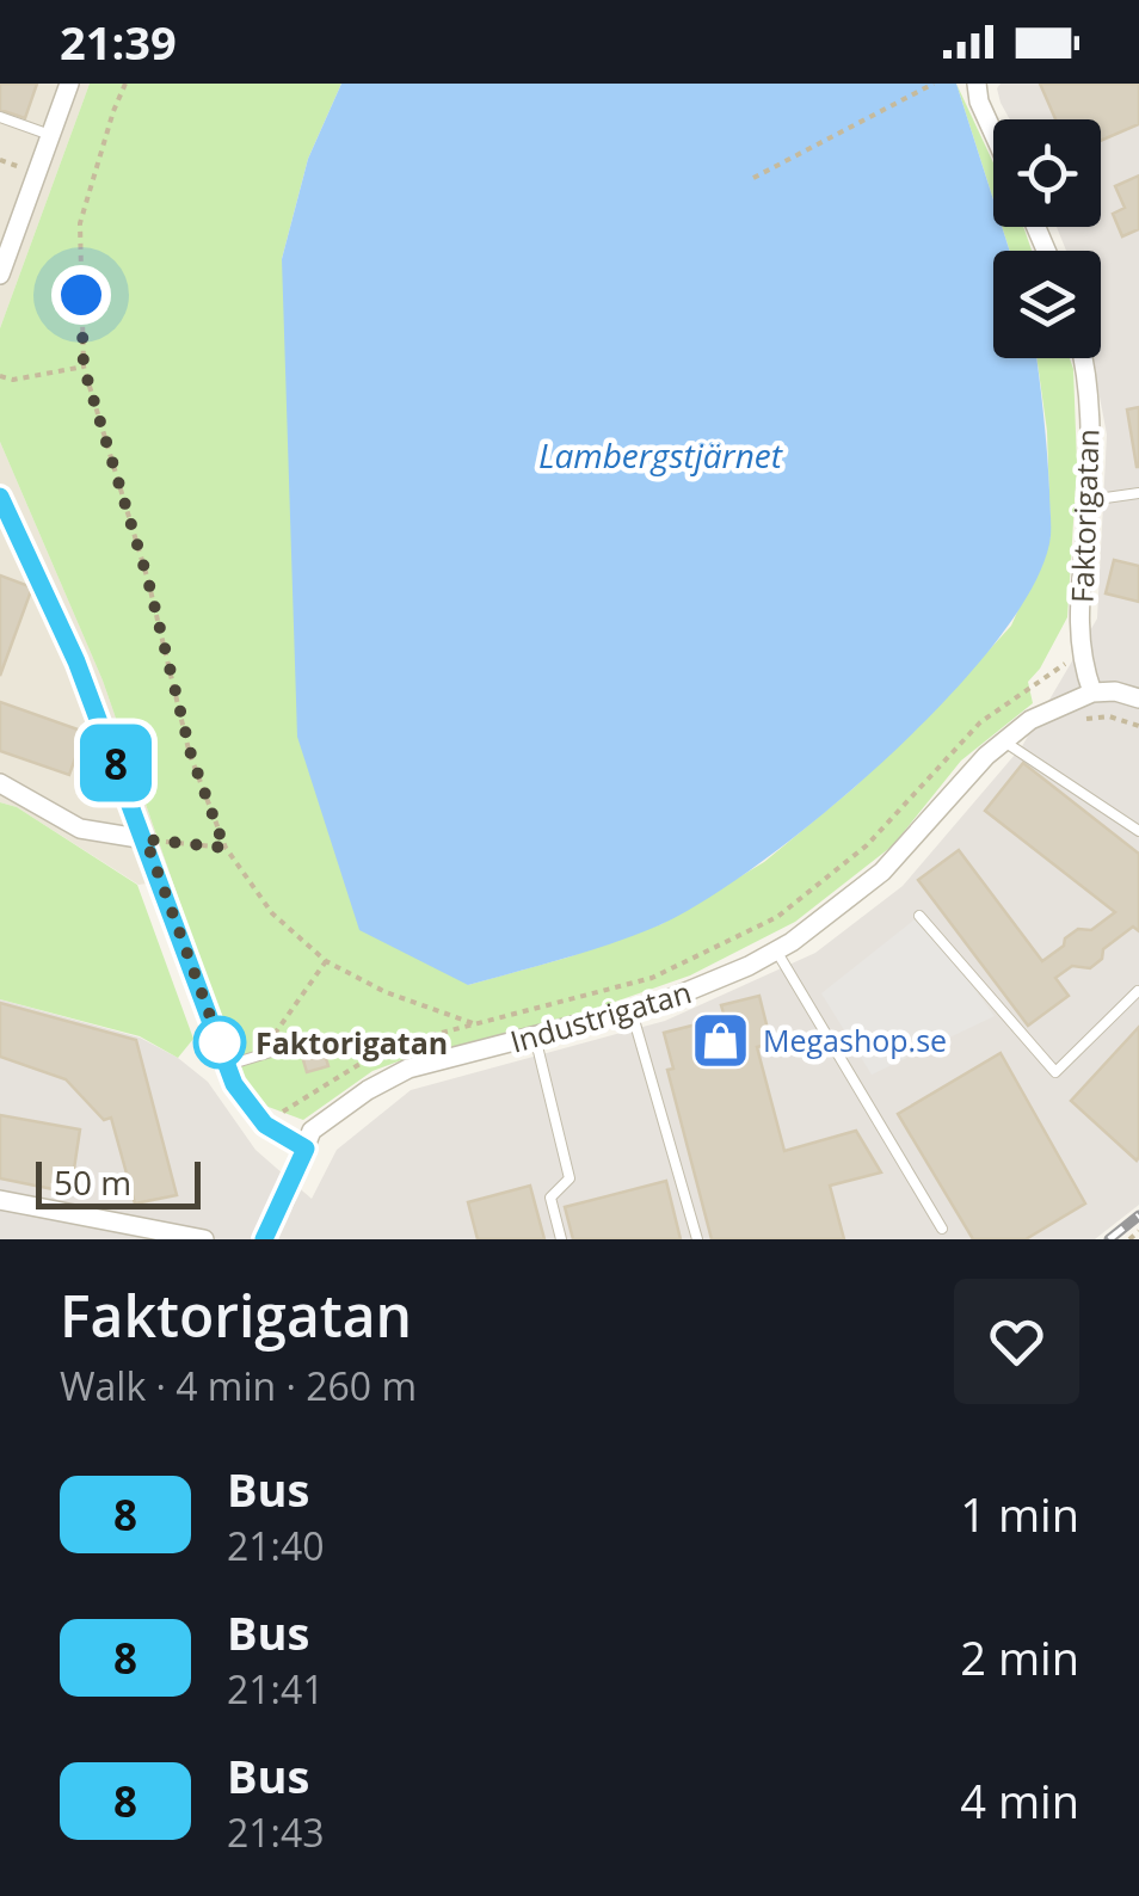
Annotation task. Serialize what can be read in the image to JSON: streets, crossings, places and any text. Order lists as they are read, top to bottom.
{
  "streets": {
    "street": ["Faktorigatan", "Industrigatan"]
  },
  "crossings": [
    ["Faktorigatan", "Industrigatan"]
  ],
  "water": ["Lambergstjärnet"],
  "places": {
    "shop": ["Megashop.se"],
    "other": ["Faktorigatan"]
  },
  "lines": ["bus line 8"],
  "scale_bar": "50 m",
  "page": {
    "status": "21:39",
    "on_map": "8",
    "scale": "50 m",
    "heading": ["Faktorigatan", "Walk · 4 min · 260 m"],
    "list": [
      {
        "mark": "8",
        "name": "Bus",
        "note": "21:40",
        "value": "1 min"
      },
      {
        "mark": "8",
        "name": "Bus",
        "note": "21:41",
        "value": "2 min"
      },
      {
        "mark": "8",
        "name": "Bus",
        "note": "21:43",
        "value": "4 min"
      }
    ]
  }
}
